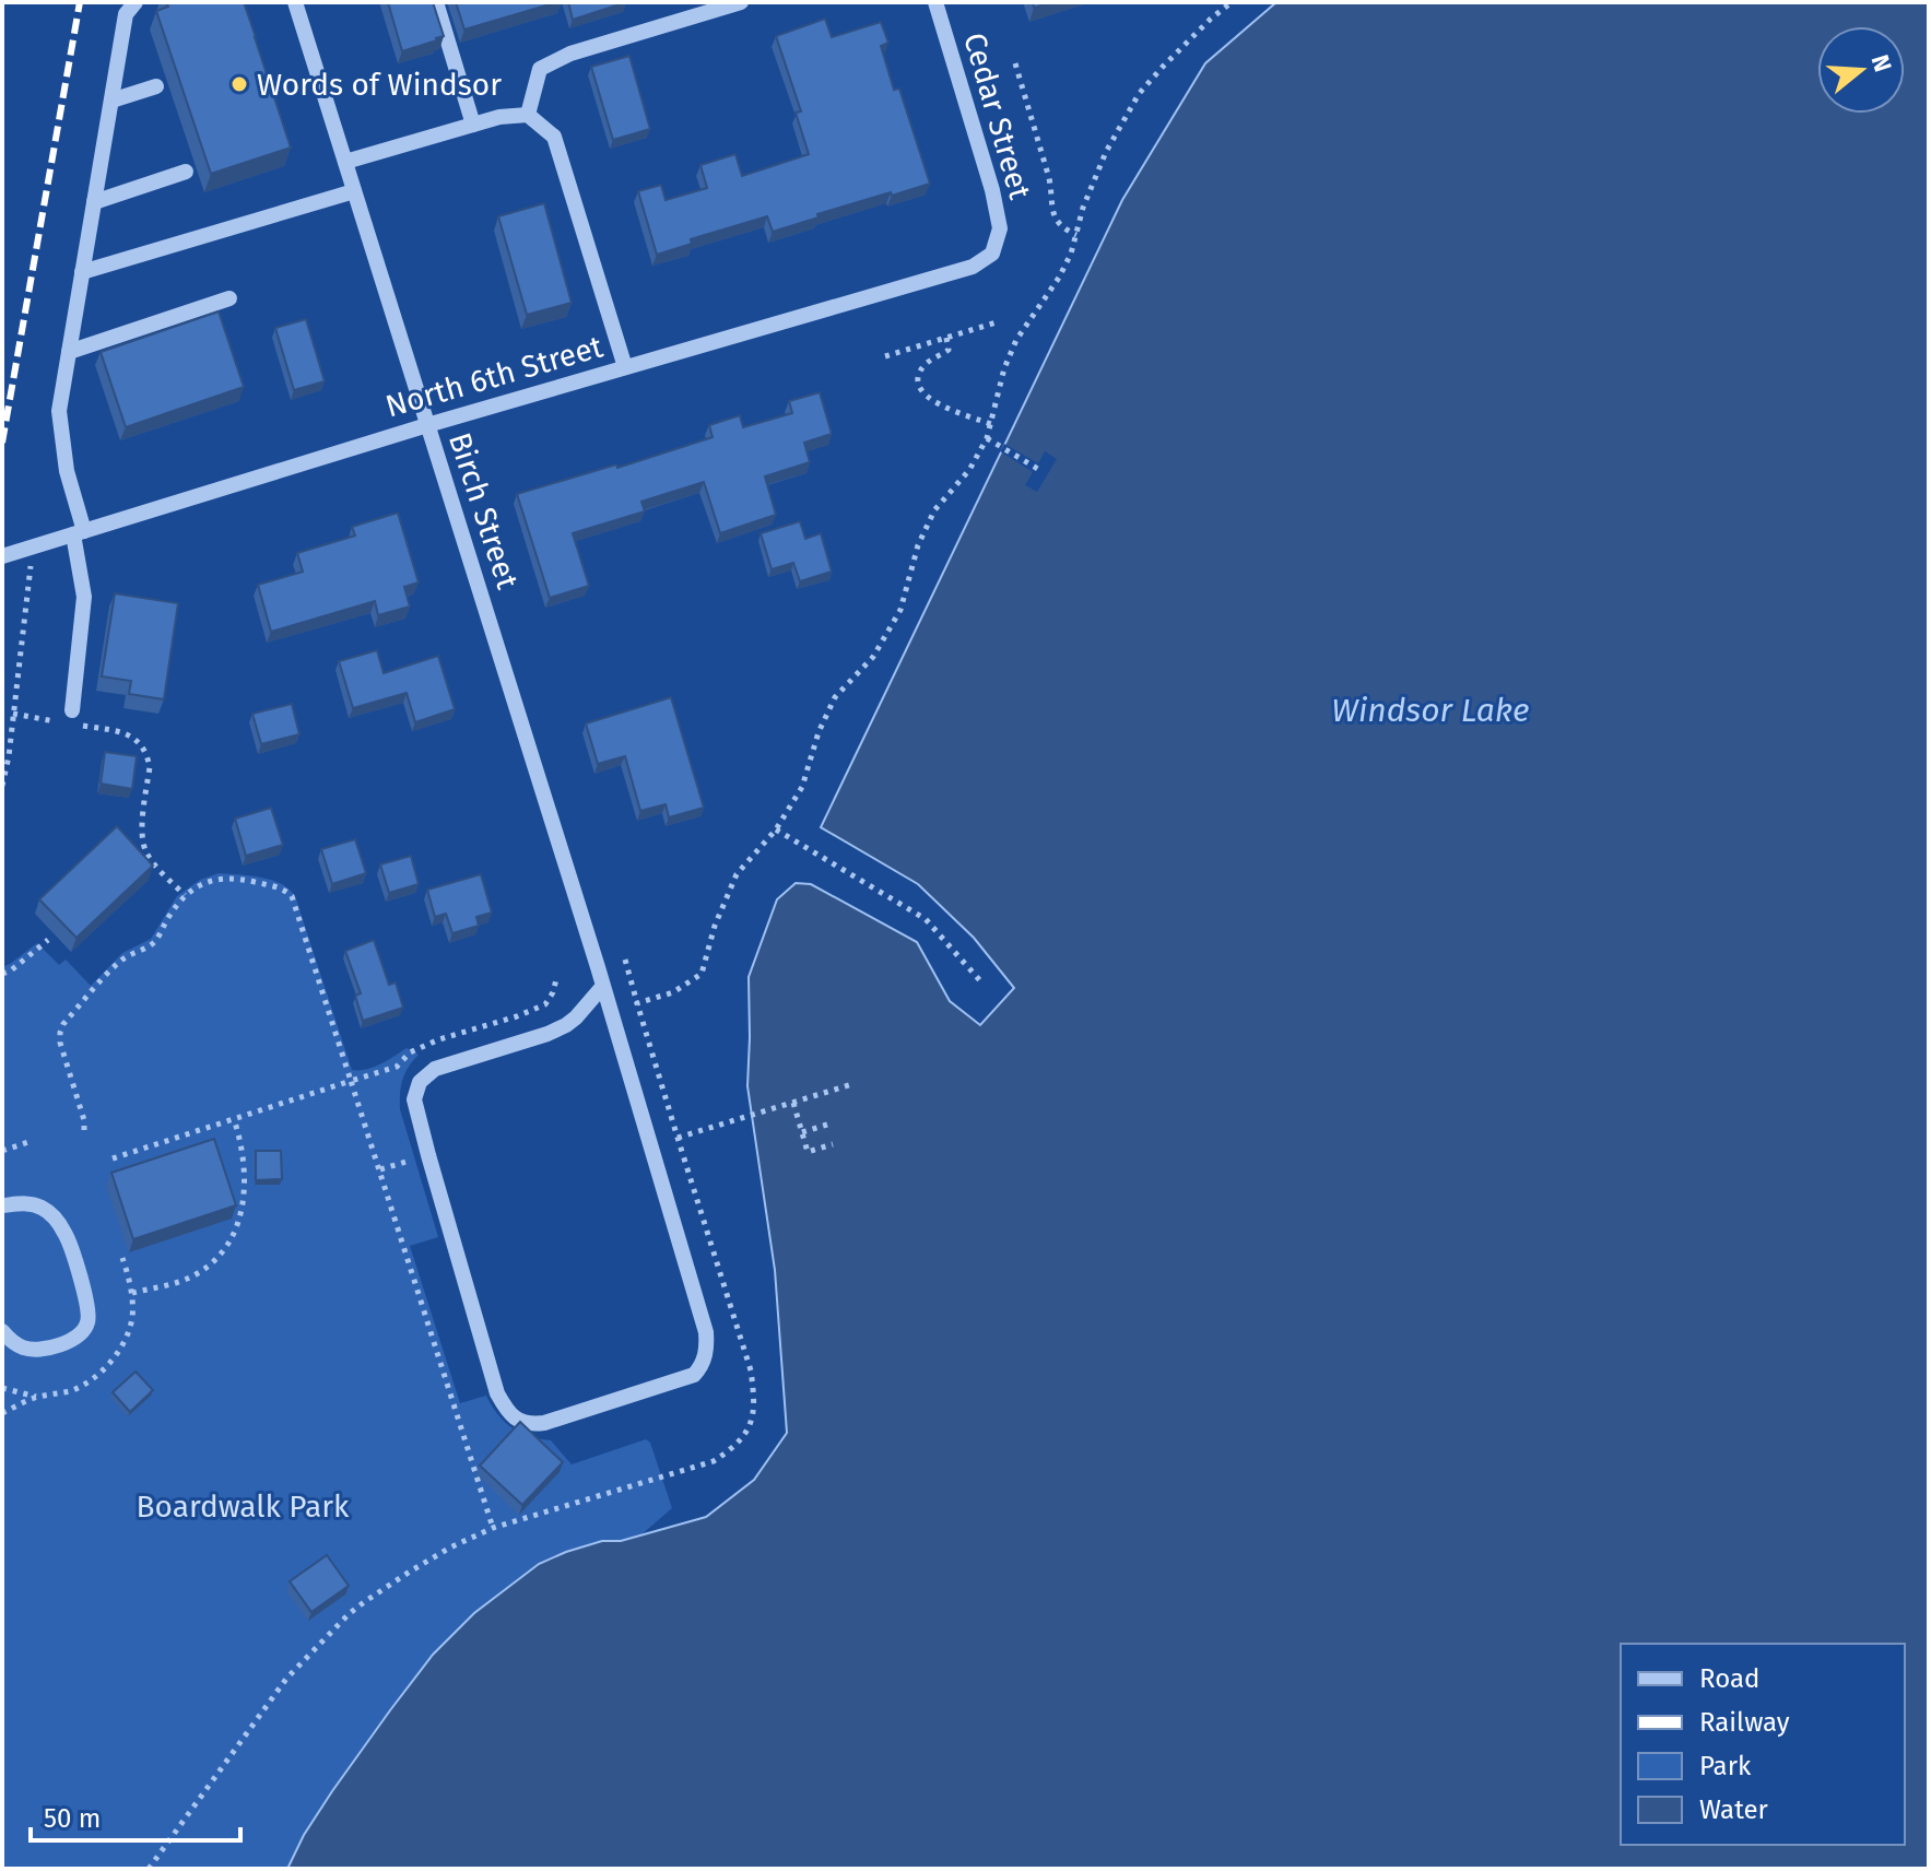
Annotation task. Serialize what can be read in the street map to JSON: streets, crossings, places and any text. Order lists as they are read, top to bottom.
{
  "streets": {
    "street": ["Cedar Street", "North 6th Street", "Birch Street"]
  },
  "crossings": [
    ["Cedar Street", "North 6th Street"],
    ["North 6th Street", "Birch Street"]
  ],
  "water": ["Windsor Lake"],
  "parks": ["Boardwalk Park"],
  "places": ["Words of Windsor"],
  "legend": [
    "Road",
    "Railway",
    "Park",
    "Water"
  ],
  "scale_bar": "50 m",
  "north": "right"
}
